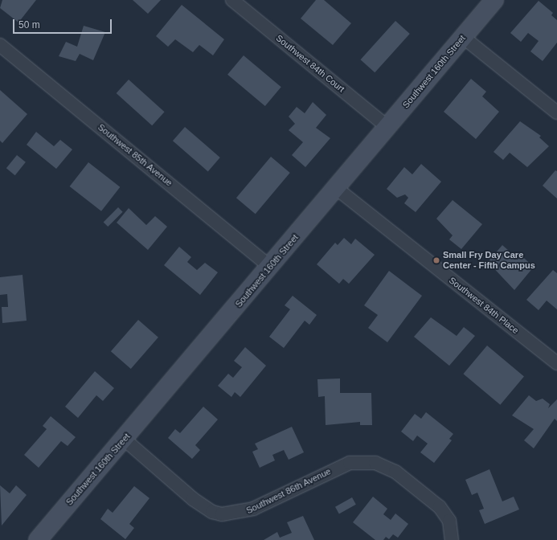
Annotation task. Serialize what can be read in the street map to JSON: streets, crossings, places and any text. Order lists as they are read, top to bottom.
{
  "streets": {
    "street": [
      "Southwest 84th Court",
      "Southwest 160th Street",
      "Southwest 85th Avenue",
      "Southwest 84th Place",
      "Southwest 86th Avenue"
    ]
  },
  "crossings": [
    ["Southwest 84th Court", "Southwest 160th Street"],
    ["Southwest 160th Street", "Southwest 85th Avenue"],
    ["Southwest 160th Street", "Southwest 84th Place"],
    ["Southwest 160th Street", "Southwest 86th Avenue"]
  ],
  "places": ["Small Fry Day Care Center - Fifth Campus"],
  "scale_bar": "50 m"
}
